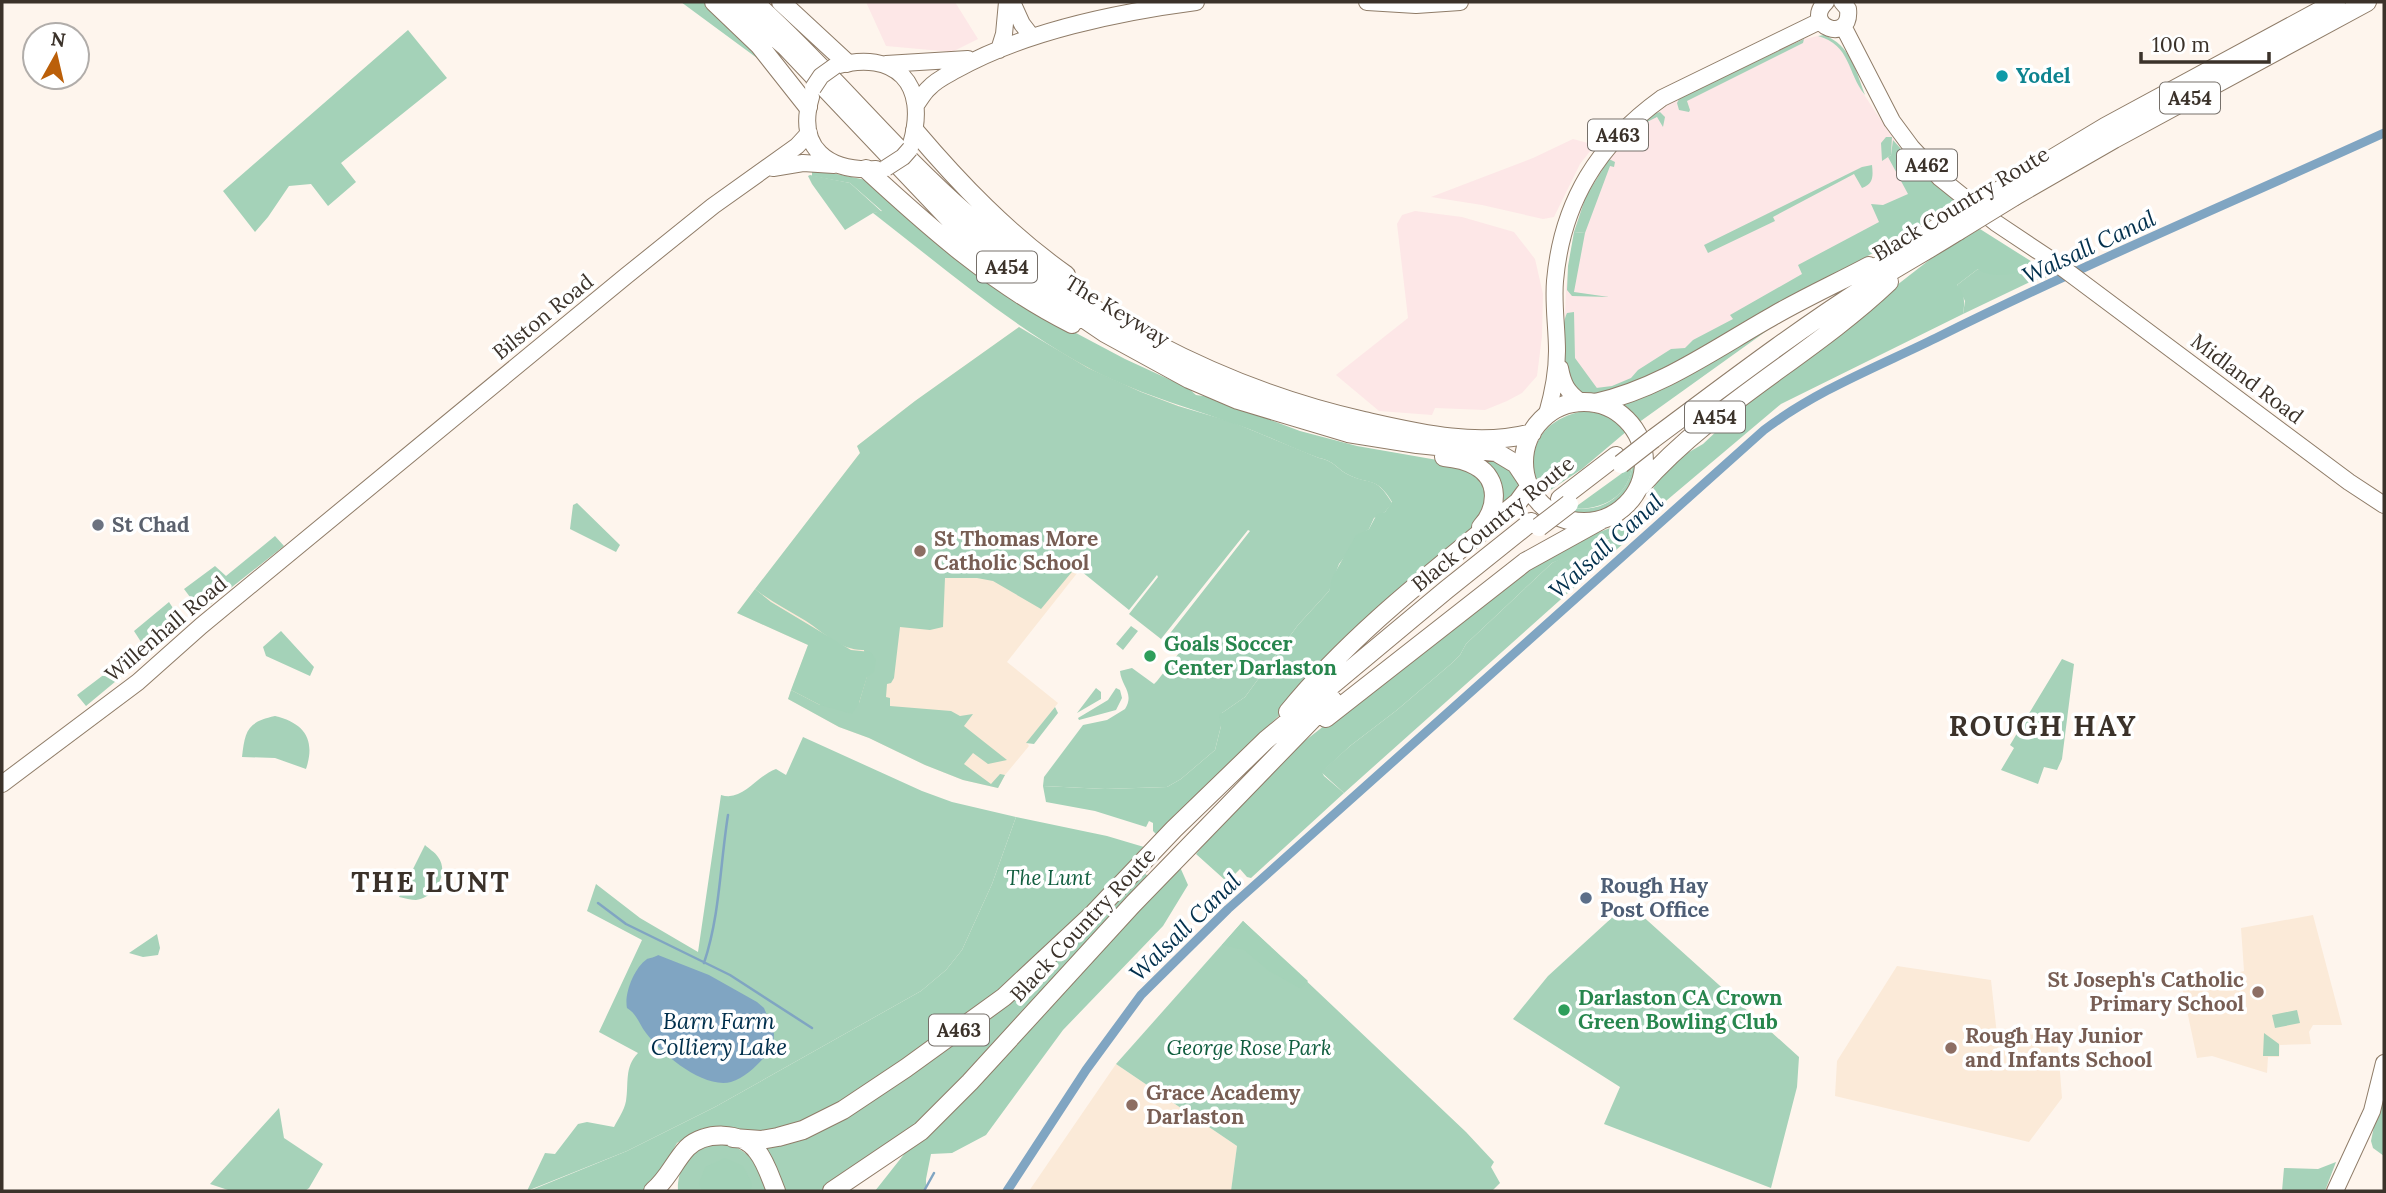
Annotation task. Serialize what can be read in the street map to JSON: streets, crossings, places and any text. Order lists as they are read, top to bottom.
{
  "streets": {
    "highway": [
      "A454",
      "A463",
      "Black Country Route",
      "The Keyway"
    ],
    "main road": [
      "A462",
      "Bilston Road",
      "Midland Road",
      "Willenhall Road"
    ]
  },
  "crossings": [
    ["A454", "Black Country Route"],
    ["A454", "The Keyway"],
    ["A463", "Black Country Route"],
    ["A462", "Midland Road"],
    ["Bilston Road", "Willenhall Road"]
  ],
  "districts": ["ROUGH HAY", "THE LUNT"],
  "water": ["Walsall Canal", "Barn Farm Colliery Lake"],
  "parks": ["The Lunt", "George Rose Park"],
  "places": [
    "Yodel",
    "St Chad",
    "St Thomas More Catholic School",
    "Goals Soccer Center Darlaston",
    "Rough Hay Post Office",
    "St Joseph's Catholic Primary School",
    "Darlaston CA Crown Green Bowling Club",
    "Rough Hay Junior and Infants School",
    "Grace Academy Darlaston"
  ],
  "scale_bar": "100 m",
  "north": "top"
}
